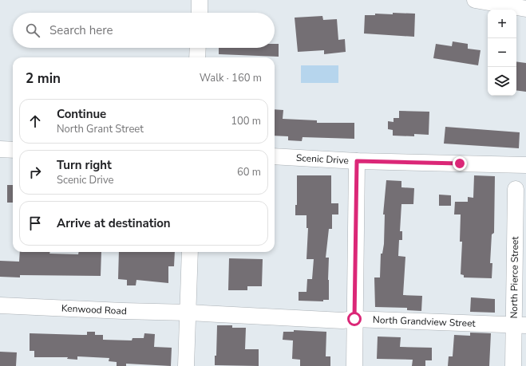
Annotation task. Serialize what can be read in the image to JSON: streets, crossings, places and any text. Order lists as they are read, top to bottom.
{
  "streets": {
    "street": [
      "Scenic Drive",
      "North Pierce Street",
      "Kenwood Road",
      "North Grandview Street"
    ]
  },
  "crossings": [
    ["North Pierce Street", "North Grandview Street"],
    ["Kenwood Road", "North Grandview Street"]
  ],
  "page": {
    "map_buttons": ["+", "−"],
    "search": "Search here",
    "heading": ["2 min", "Walk · 160 m"],
    "list": [
      ["Continue", "North Grant Street", "100 m"],
      ["Turn right", "Scenic Drive", "60 m"],
      "Arrive at destination"
    ]
  }
}
